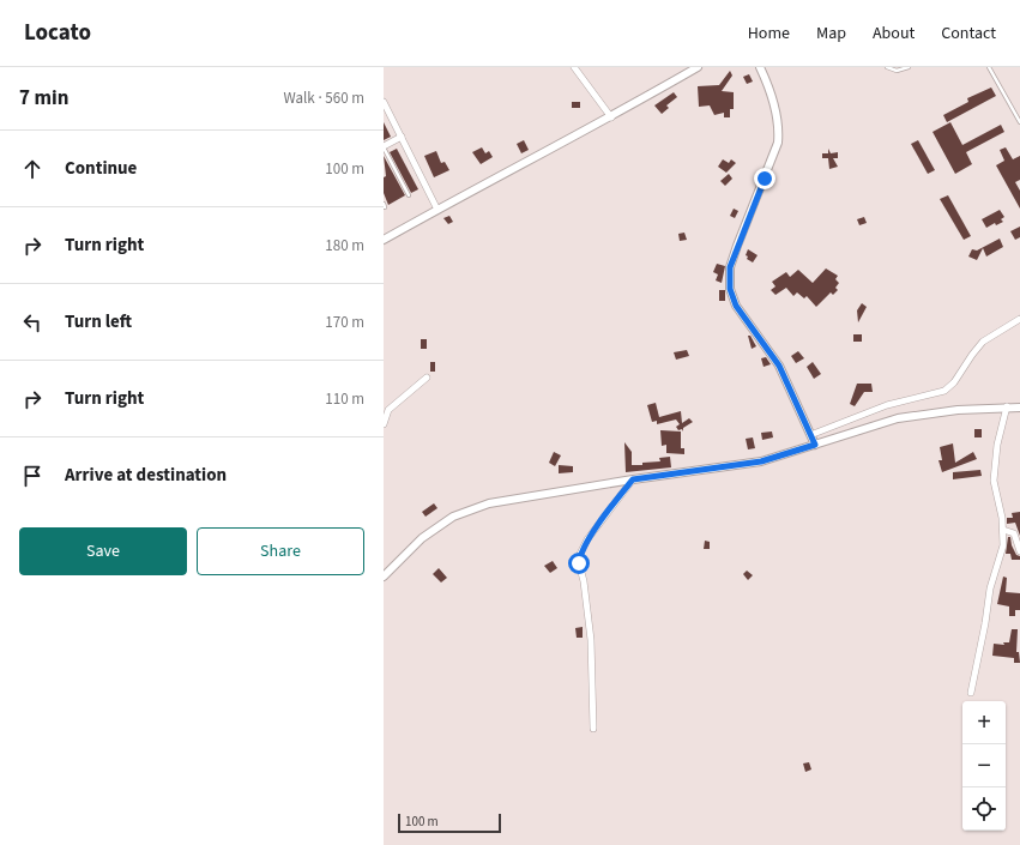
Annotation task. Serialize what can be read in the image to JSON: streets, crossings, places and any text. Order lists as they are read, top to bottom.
{
  "scale_bar": "100 m",
  "page": {
    "header": "Locato",
    "nav": [
      "Home",
      "Map",
      "About",
      "Contact"
    ],
    "heading": ["7 min", "Walk · 560 m"],
    "list": [
      ["Continue", "100 m"],
      ["Turn right", "180 m"],
      ["Turn left", "170 m"],
      ["Turn right", "110 m"],
      "Arrive at destination"
    ],
    "buttons": ["Save", "Share"],
    "map_buttons": ["+", "−"],
    "scale": "100 m"
  }
}
